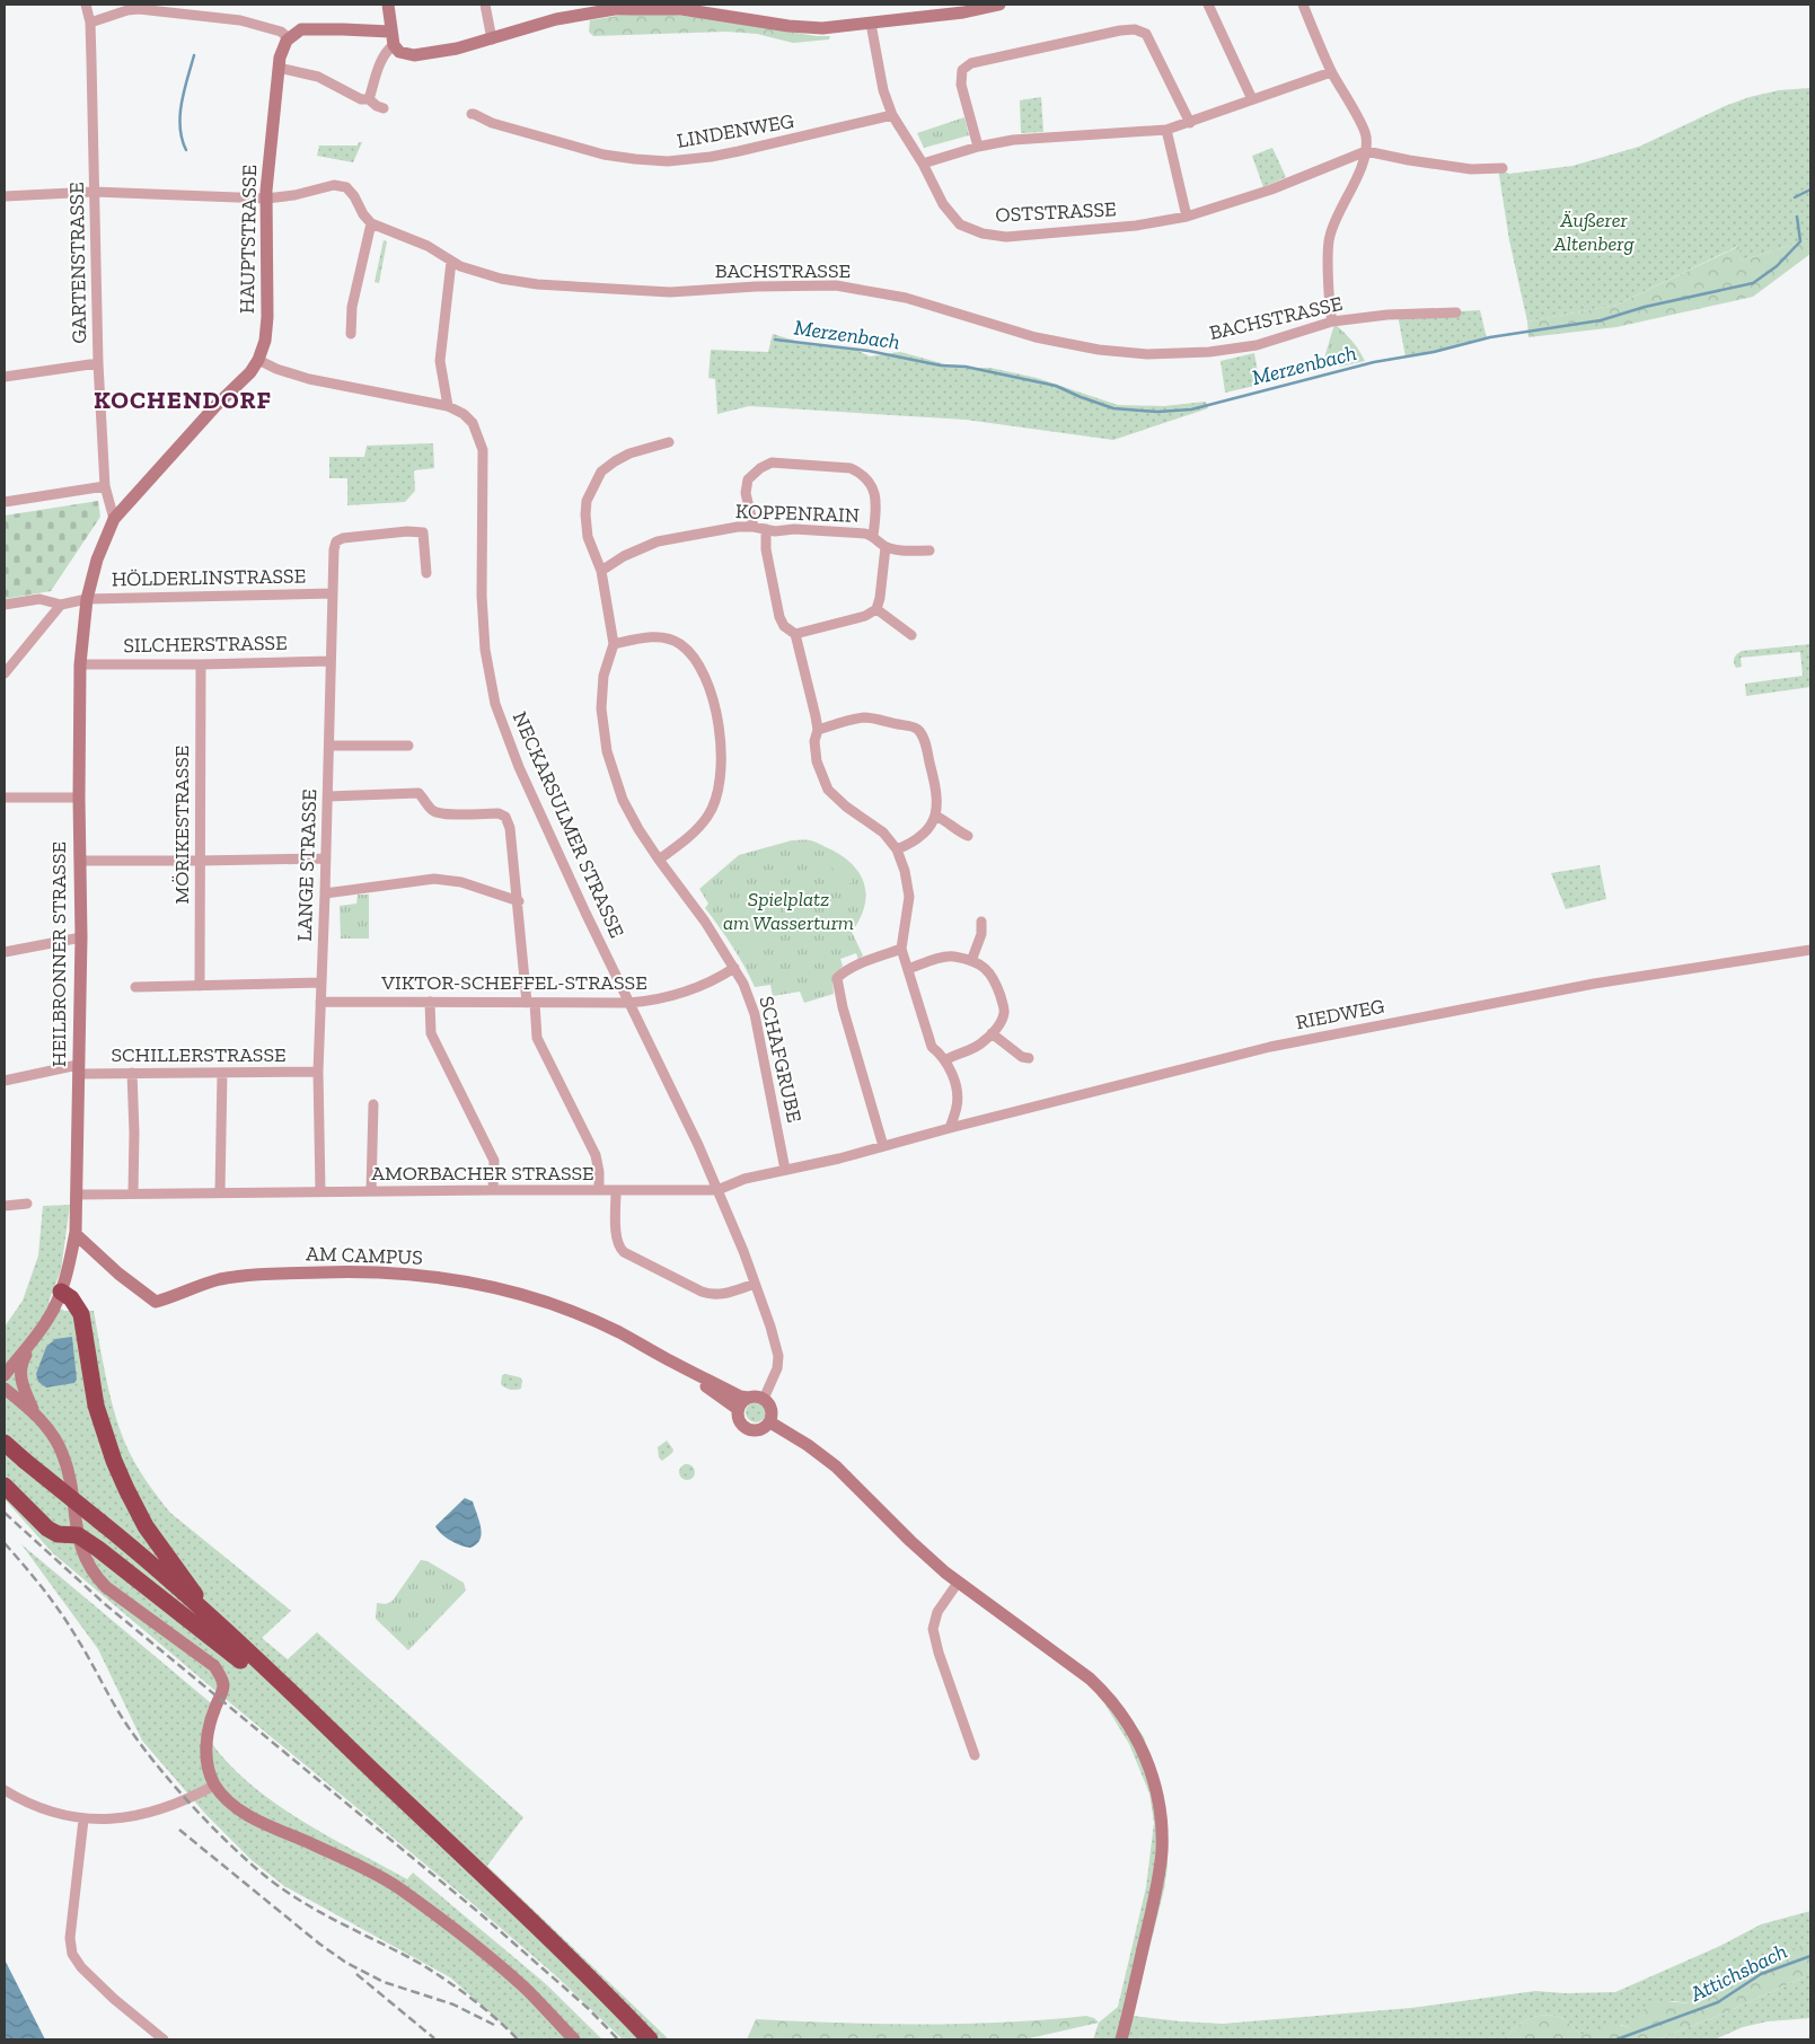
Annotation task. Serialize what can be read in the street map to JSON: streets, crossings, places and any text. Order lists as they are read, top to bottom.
{
  "streets": {
    "main road": ["HAUPTSTRASSE", "HEILBRONNER STRASSE", "AM CAMPUS"],
    "street": [
      "LINDENWEG",
      "OSTSTRASSE",
      "GARTENSTRASSE",
      "BACHSTRASSE",
      "KOPPENRAIN",
      "HÖLDERLINSTRASSE",
      "SILCHERSTRASSE",
      "MÖRIKESTRASSE",
      "NECKARSULMER STRASSE",
      "LANGE STRASSE",
      "VIKTOR-SCHEFFEL-STRASSE",
      "RIEDWEG",
      "SCHILLERSTRASSE",
      "SCHAFGRUBE",
      "AMORBACHER STRASSE"
    ]
  },
  "crossings": [
    ["LINDENWEG", "OSTSTRASSE"],
    ["HAUPTSTRASSE", "GARTENSTRASSE"],
    ["HAUPTSTRASSE", "NECKARSULMER STRASSE"],
    ["HAUPTSTRASSE", "HEILBRONNER STRASSE"],
    ["GARTENSTRASSE", "HEILBRONNER STRASSE"],
    ["KOPPENRAIN", "SCHAFGRUBE"],
    ["HÖLDERLINSTRASSE", "LANGE STRASSE"],
    ["HÖLDERLINSTRASSE", "HEILBRONNER STRASSE"],
    ["SILCHERSTRASSE", "MÖRIKESTRASSE"],
    ["SILCHERSTRASSE", "LANGE STRASSE"],
    ["SILCHERSTRASSE", "HEILBRONNER STRASSE"],
    ["NECKARSULMER STRASSE", "VIKTOR-SCHEFFEL-STRASSE"],
    ["NECKARSULMER STRASSE", "AMORBACHER STRASSE"],
    ["NECKARSULMER STRASSE", "AM CAMPUS"],
    ["LANGE STRASSE", "VIKTOR-SCHEFFEL-STRASSE"],
    ["LANGE STRASSE", "SCHILLERSTRASSE"],
    ["LANGE STRASSE", "AMORBACHER STRASSE"],
    ["HEILBRONNER STRASSE", "SCHILLERSTRASSE"],
    ["HEILBRONNER STRASSE", "AMORBACHER STRASSE"],
    ["HEILBRONNER STRASSE", "AM CAMPUS"],
    ["VIKTOR-SCHEFFEL-STRASSE", "SCHAFGRUBE"],
    ["RIEDWEG", "AMORBACHER STRASSE"],
    ["SCHAFGRUBE", "AMORBACHER STRASSE"]
  ],
  "districts": ["KOCHENDORF"],
  "water": ["Merzenbach", "Attichsbach"],
  "parks": ["Äußerer Altenberg", "Spielplatz am Wasserturm"]
}
